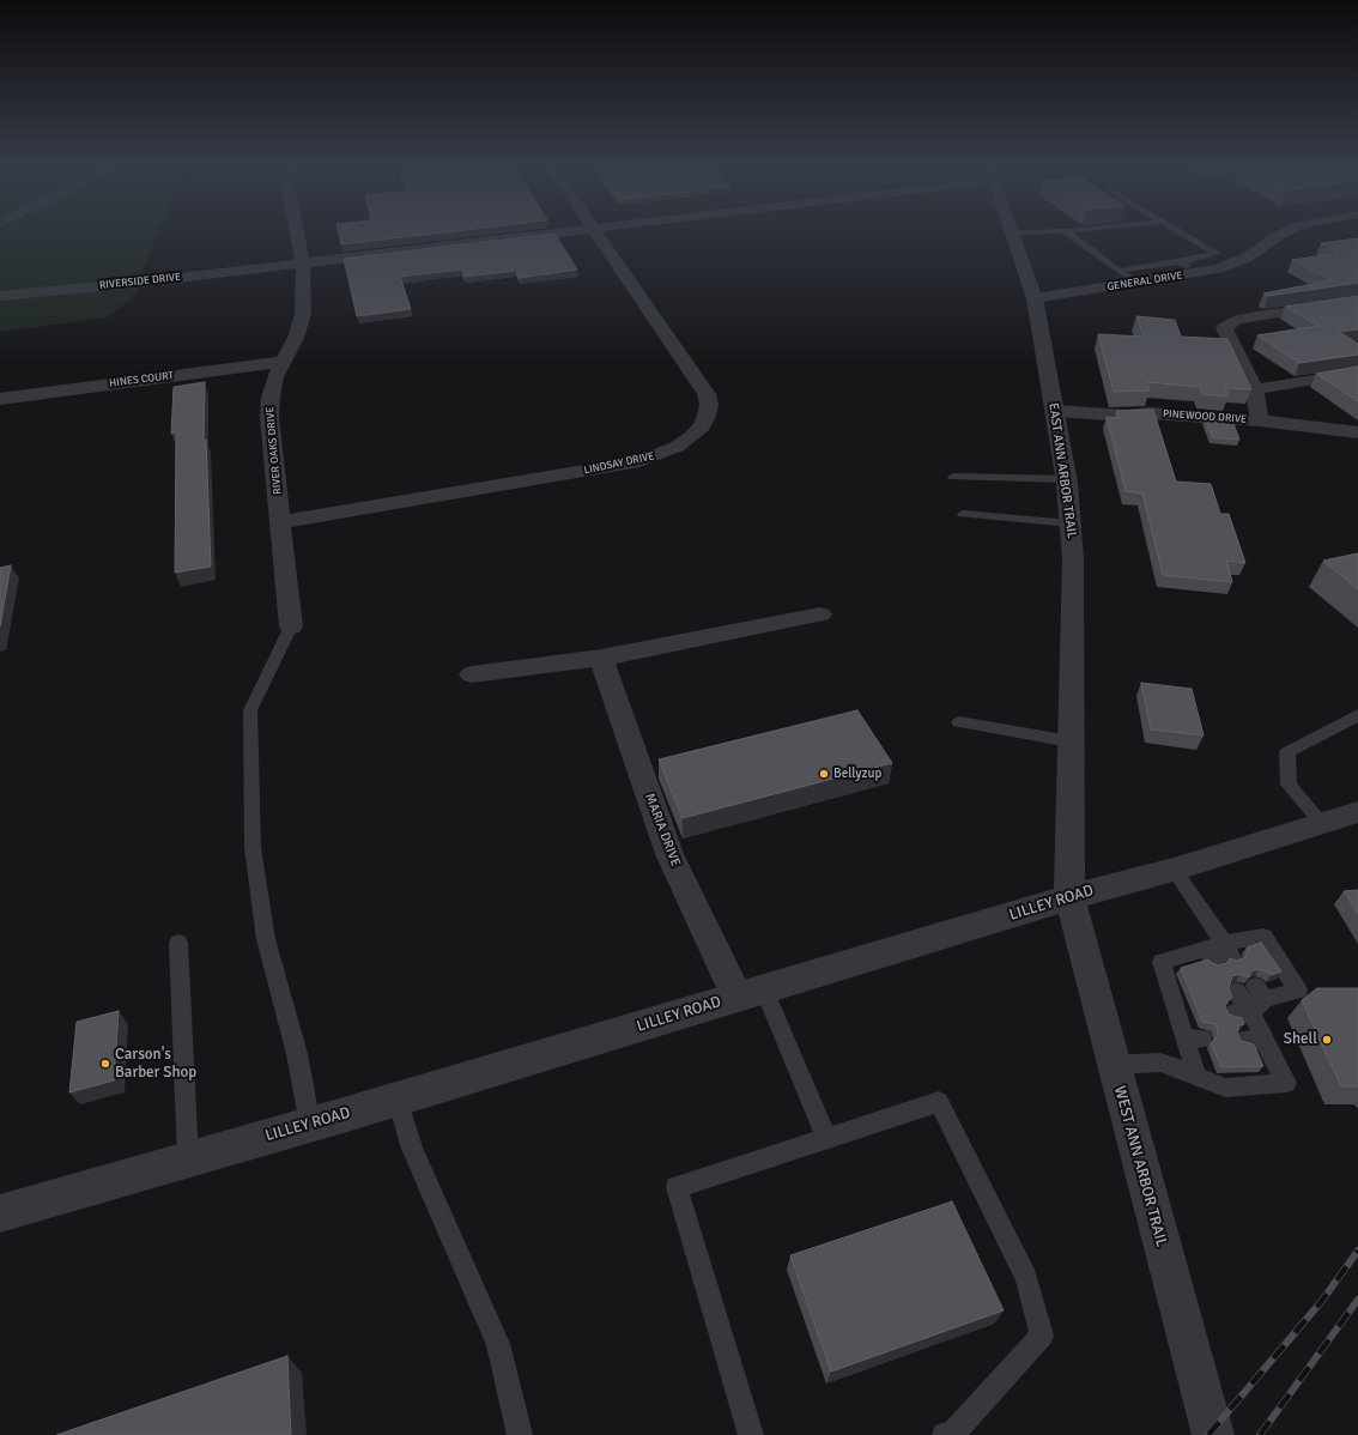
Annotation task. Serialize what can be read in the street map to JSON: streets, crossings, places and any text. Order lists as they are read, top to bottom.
{
  "streets": {
    "street": [
      "RIVERSIDE DRIVE",
      "GENERAL DRIVE",
      "HINES COURT",
      "PINEWOOD DRIVE",
      "RIVER OAKS DRIVE",
      "LINDSAY DRIVE",
      "EAST ANN ARBOR TRAIL",
      "MARIA DRIVE",
      "LILLEY ROAD",
      "WEST ANN ARBOR TRAIL"
    ]
  },
  "crossings": [
    ["RIVERSIDE DRIVE", "RIVER OAKS DRIVE"],
    ["GENERAL DRIVE", "EAST ANN ARBOR TRAIL"],
    ["HINES COURT", "RIVER OAKS DRIVE"],
    ["PINEWOOD DRIVE", "EAST ANN ARBOR TRAIL"],
    ["RIVER OAKS DRIVE", "LINDSAY DRIVE"],
    ["EAST ANN ARBOR TRAIL", "LILLEY ROAD"],
    ["EAST ANN ARBOR TRAIL", "WEST ANN ARBOR TRAIL"],
    ["MARIA DRIVE", "LILLEY ROAD"],
    ["LILLEY ROAD", "WEST ANN ARBOR TRAIL"]
  ],
  "places": ["Bellyzup", "Shell", "Carson's Barber Shop"]
}
